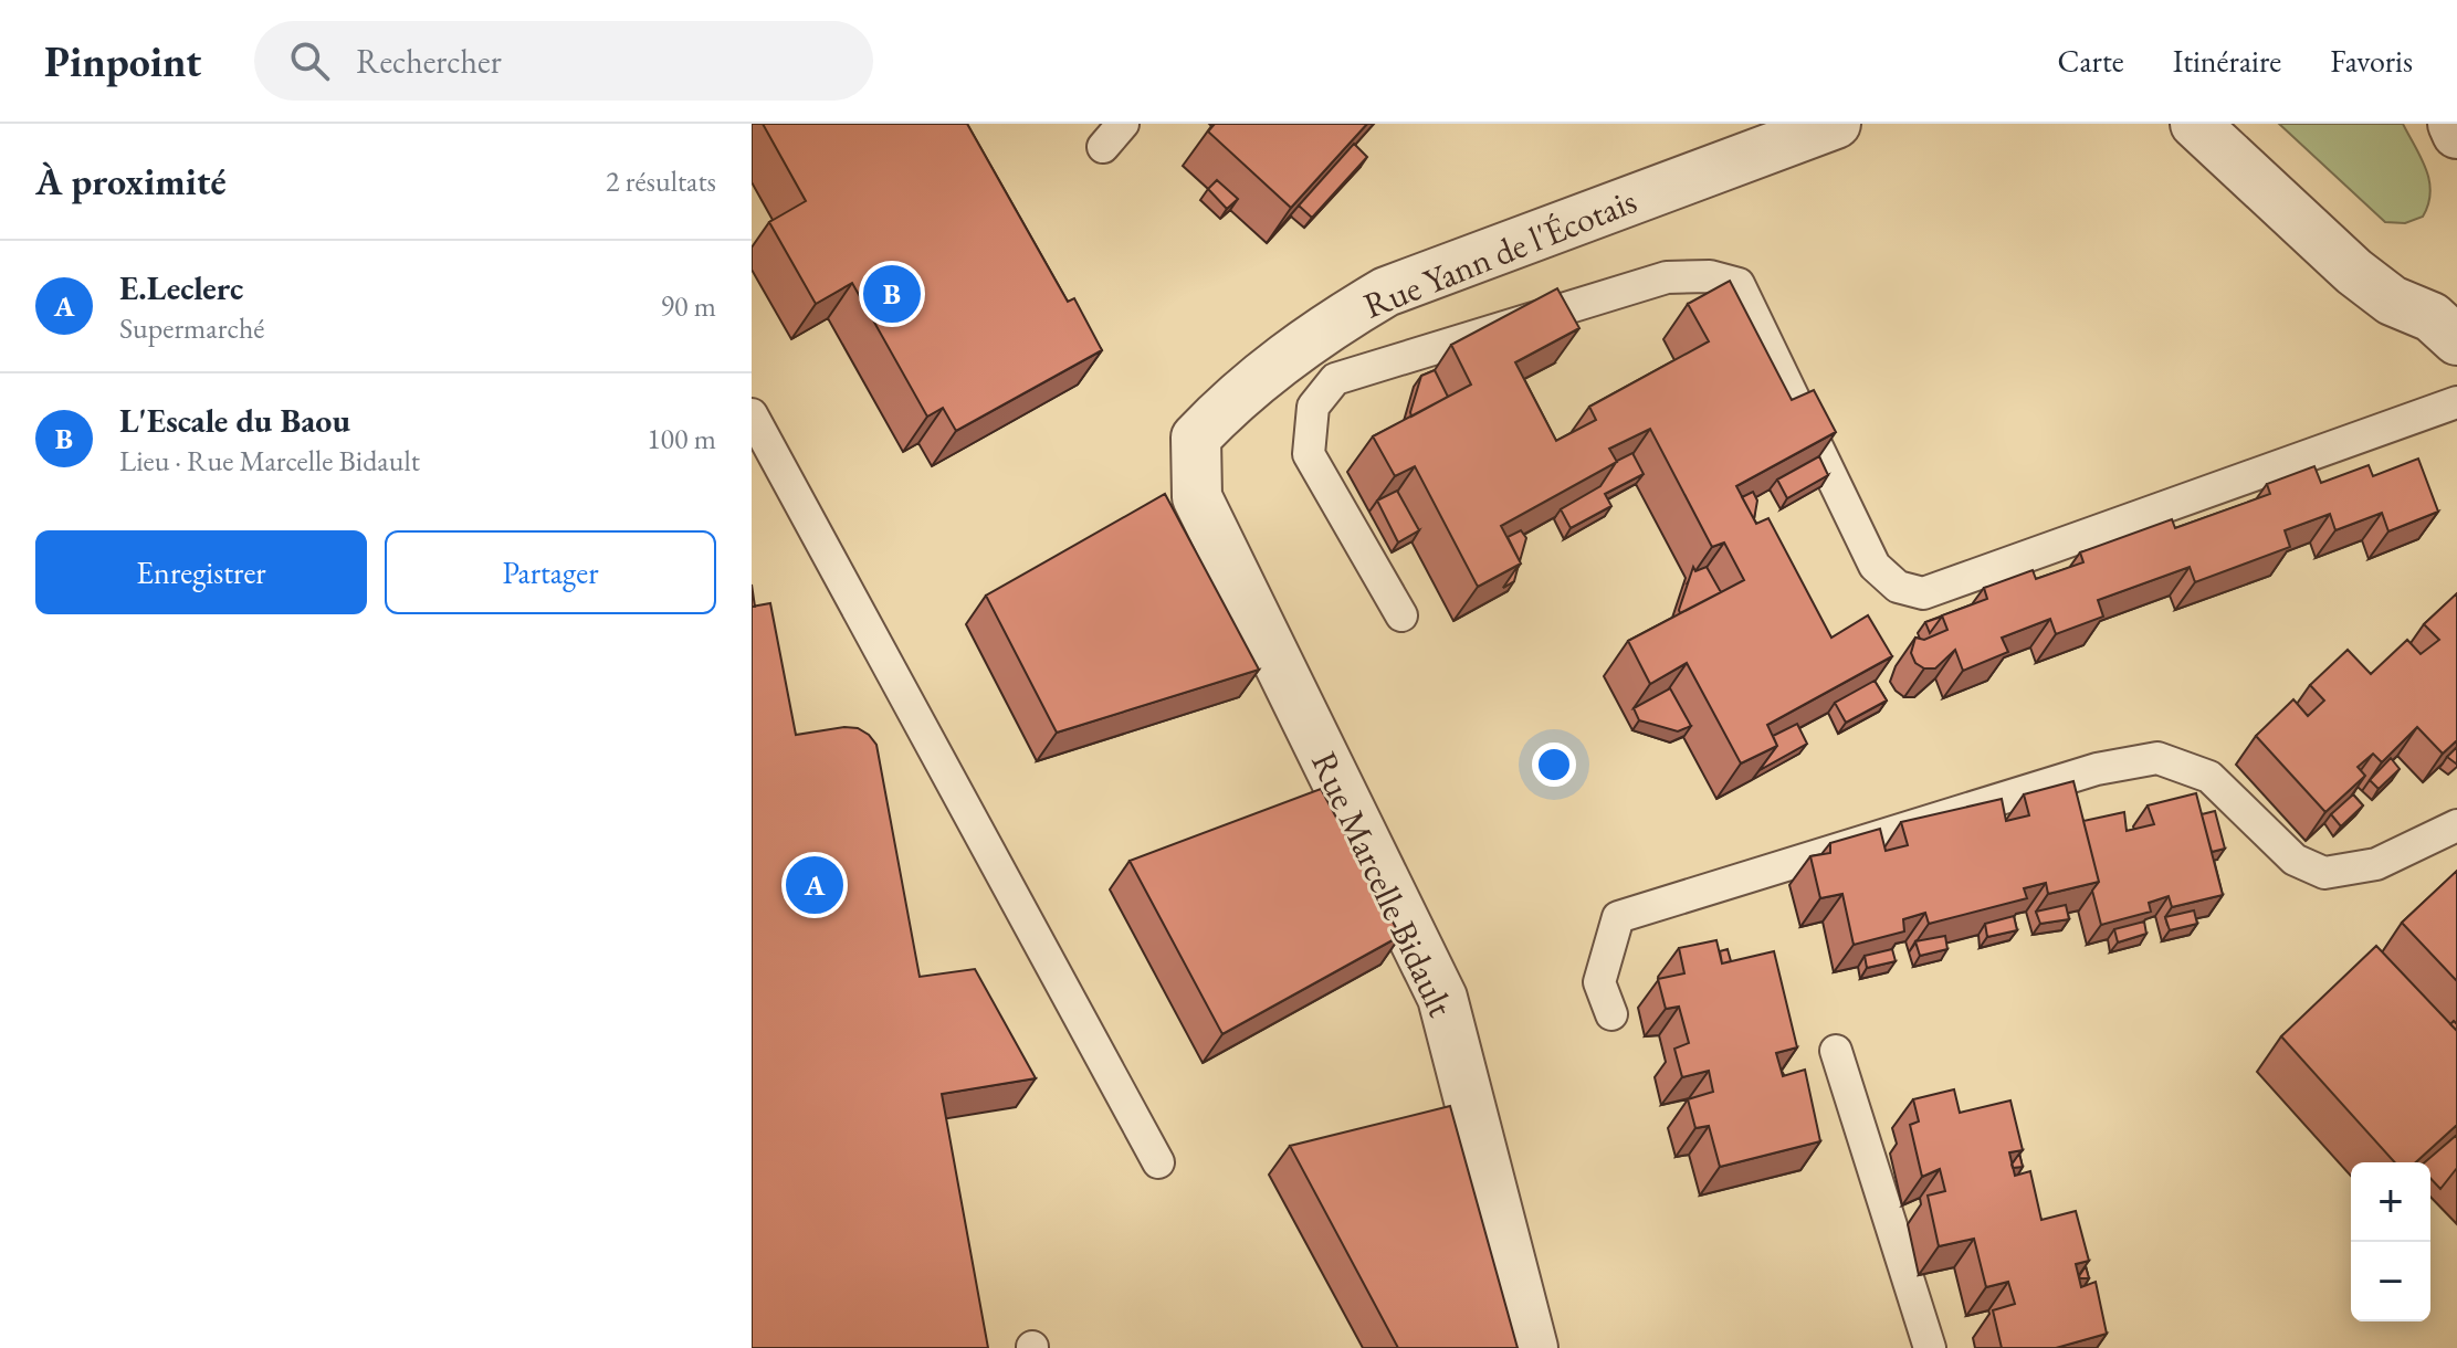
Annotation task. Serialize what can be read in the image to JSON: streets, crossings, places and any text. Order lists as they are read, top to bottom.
{
  "streets": {
    "street": ["Rue Yann de l'Écotais", "Rue Marcelle Bidault"]
  },
  "crossings": [
    ["Rue Yann de l'Écotais", "Rue Marcelle Bidault"]
  ],
  "page": {
    "header": "Pinpoint",
    "search": "Rechercher",
    "nav": ["Carte", "Itinéraire", "Favoris"],
    "heading": ["À proximité", "2 résultats"],
    "list": [
      {
        "mark": "A",
        "name": "E.Leclerc",
        "note": "Supermarché",
        "value": "90 m"
      },
      {
        "mark": "B",
        "name": "L'Escale du Baou",
        "note": "Lieu · Rue Marcelle Bidault",
        "value": "100 m"
      }
    ],
    "pins": ["B", "A"],
    "buttons": ["Enregistrer", "Partager"],
    "map_buttons": ["+", "−"]
  }
}
